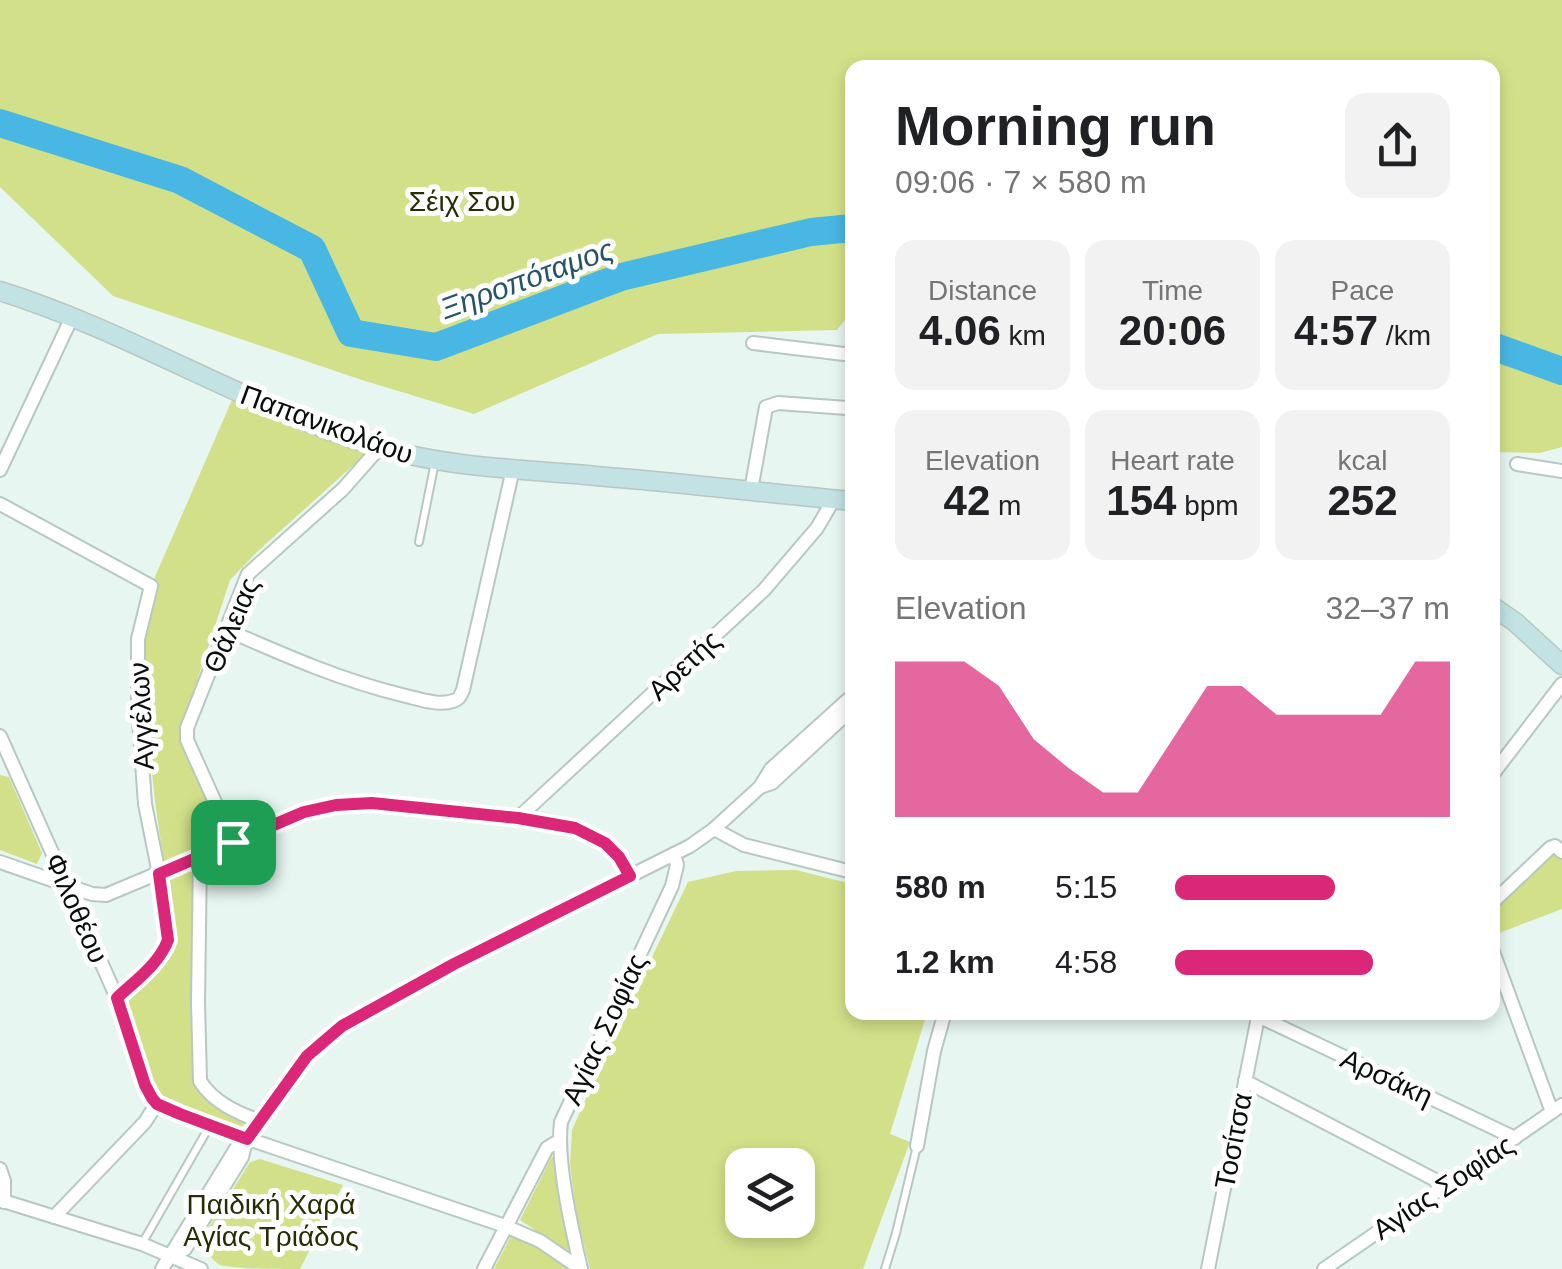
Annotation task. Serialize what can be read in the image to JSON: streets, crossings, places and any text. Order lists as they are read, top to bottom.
{
  "streets": {
    "main road": ["Παπανικολάου"],
    "street": [
      "Θάλειας",
      "Αρετής",
      "Αγγέλων",
      "Φιλοθέου",
      "Αγίας Σοφίας",
      "Αρσάκη",
      "Τοσίτσα"
    ]
  },
  "crossings": [
    ["Παπανικολάου", "Θάλειας"],
    ["Παπανικολάου", "Αρετής"],
    ["Αγγέλων", "Φιλοθέου"],
    ["Αγίας Σοφίας", "Αρσάκη"]
  ],
  "water": ["Ξηροπόταμος"],
  "parks": ["Σέιχ Σου", "Παιδική Χαρά Αγίας Τριάδος"],
  "page": {
    "heading": ["Morning run", "09:06 · 7 × 580 m"],
    "stats": [
      ["Distance", "4.06 km"],
      ["Time", "20:06"],
      ["Pace", "4:57 /km"],
      ["Elevation", "42 m"],
      ["Heart rate", "154 bpm"],
      ["kcal", "252"]
    ],
    "chart": ["Elevation", "32–37 m"],
    "list": [
      {
        "name": "580 m",
        "note": "5:15"
      },
      {
        "name": "1.2 km",
        "note": "4:58"
      }
    ]
  }
}
